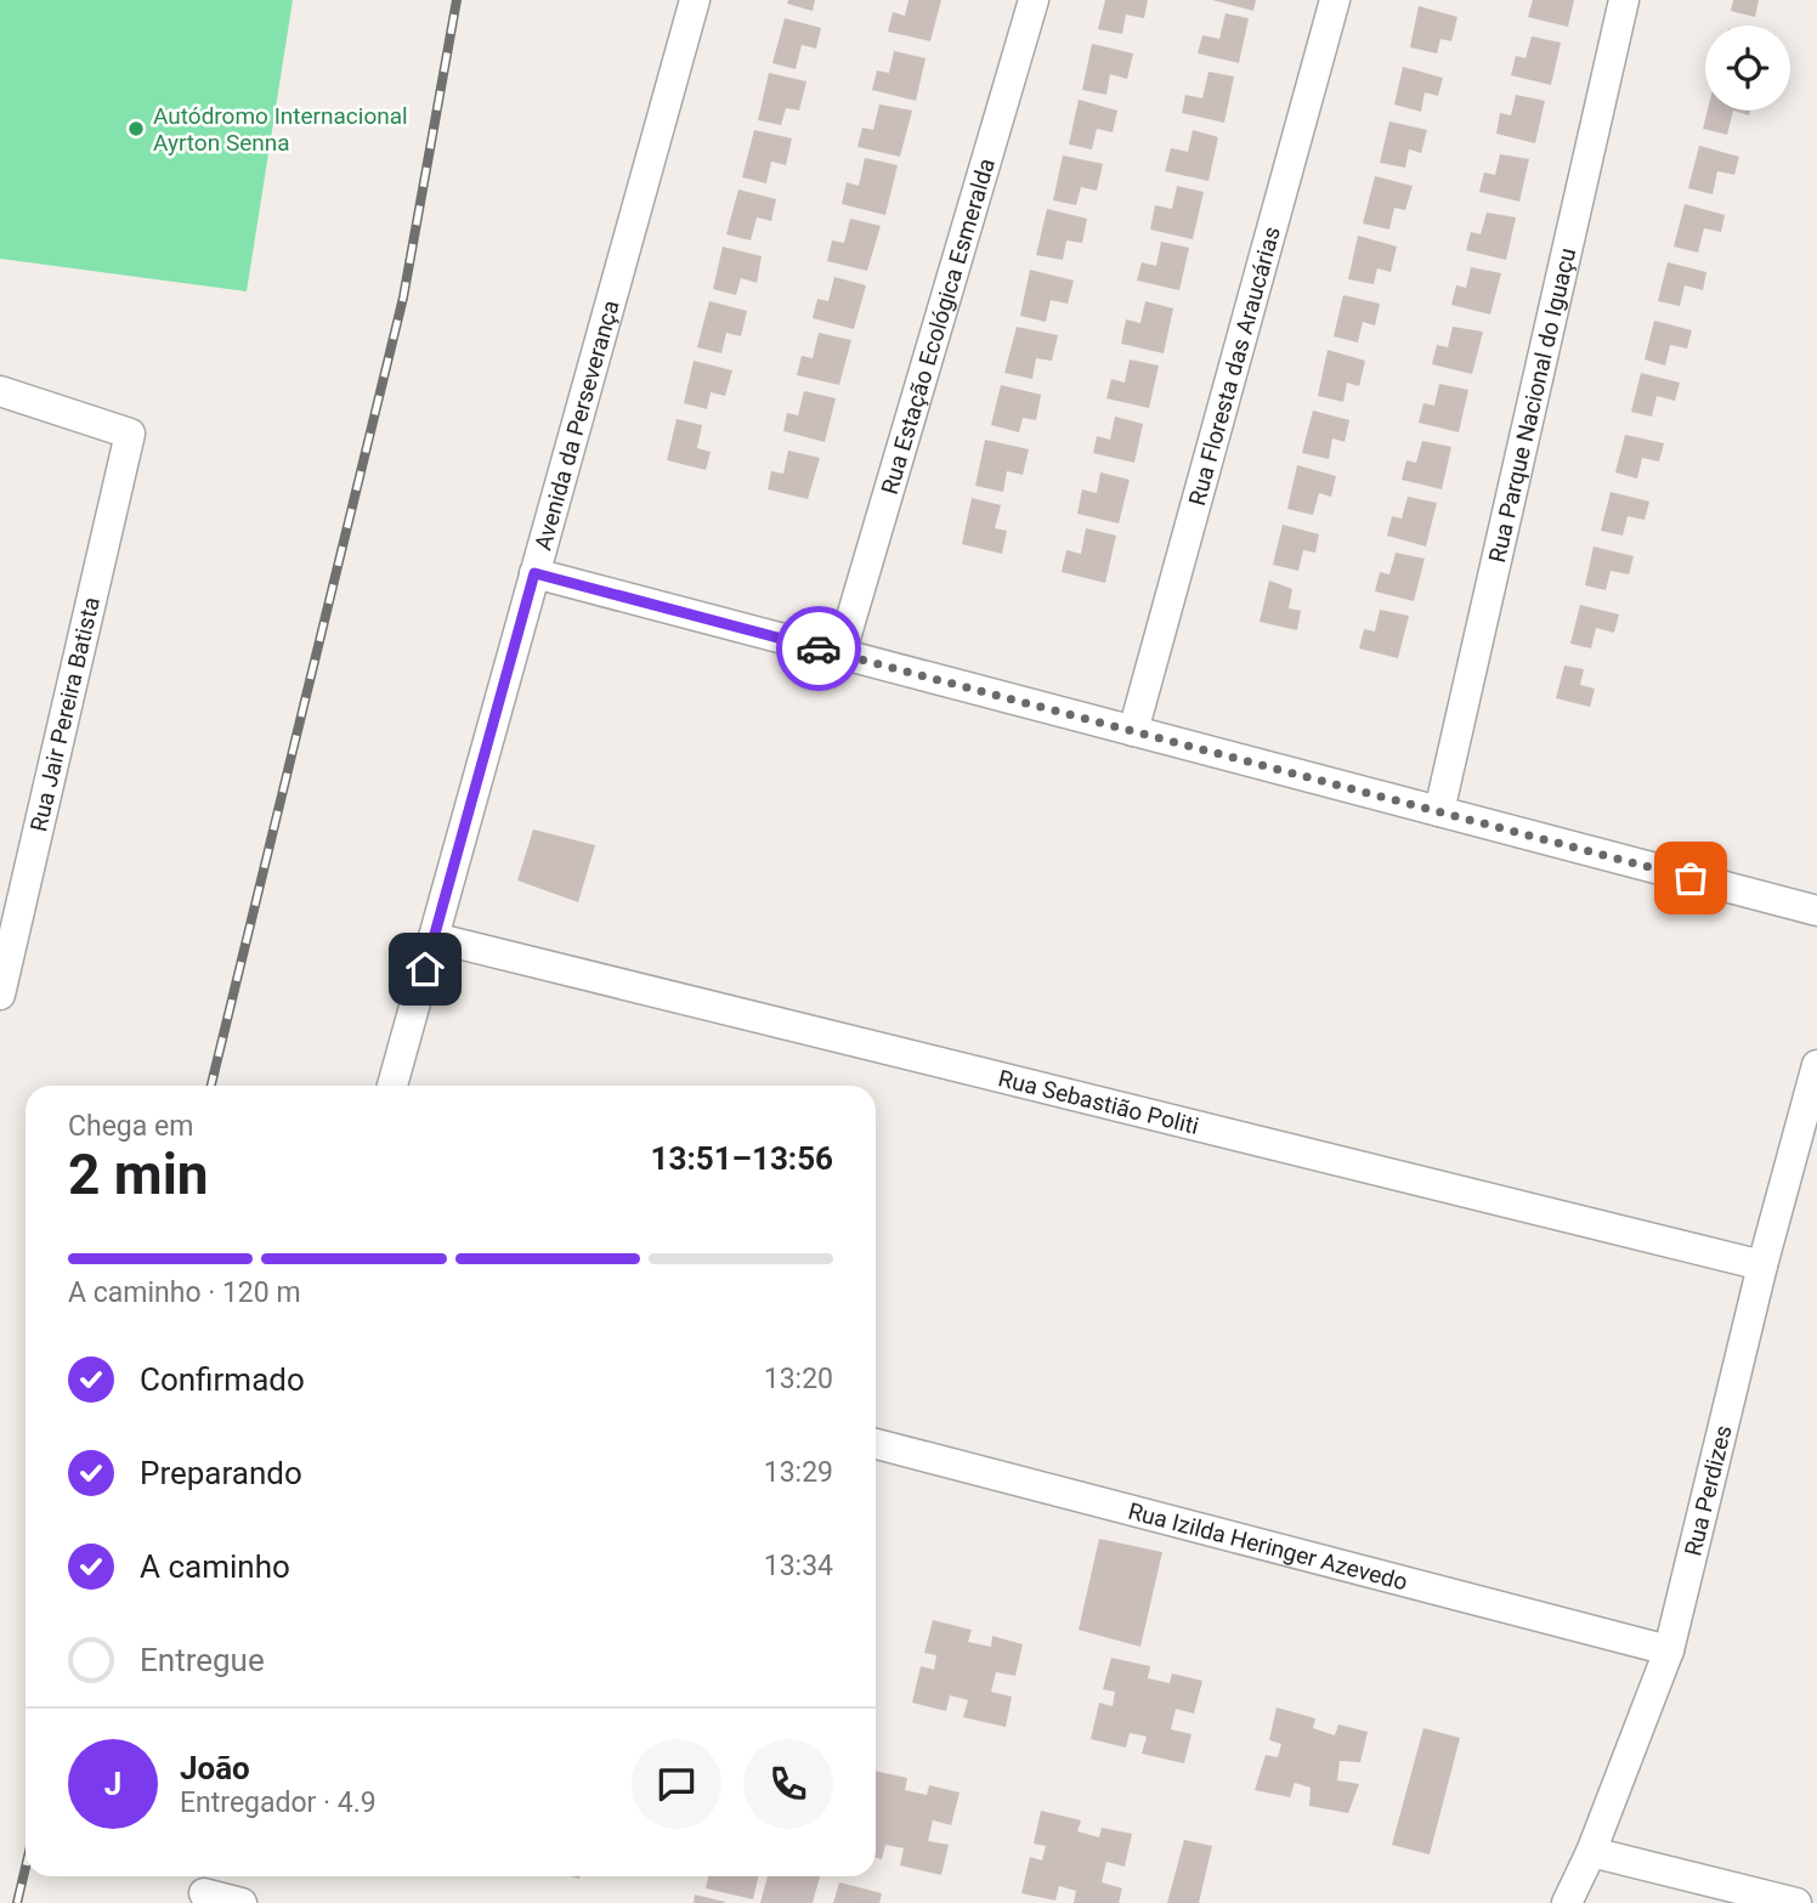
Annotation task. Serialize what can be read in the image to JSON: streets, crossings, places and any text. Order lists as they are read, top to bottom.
{
  "streets": {
    "street": [
      "Rua Estação Ecológica Esmeralda",
      "Rua Floresta das Araucárias",
      "Rua Parque Nacional do Iguaçu",
      "Avenida da Perseverança",
      "Rua Jair Pereira Batista",
      "Rua Sebastião Politi",
      "Rua Perdizes",
      "Rua Izilda Heringer Azevedo"
    ]
  },
  "crossings": [
    ["Avenida da Perseverança", "Rua Sebastião Politi"],
    ["Rua Sebastião Politi", "Rua Perdizes"],
    ["Rua Perdizes", "Rua Izilda Heringer Azevedo"]
  ],
  "places": ["Autódromo Internacional Ayrton Senna"],
  "page": {
    "heading": ["2 min", "Chega em", "13:51–13:56"],
    "panel": ["João", "Entregador · 4.9"],
    "bar": "A caminho · 120 m",
    "list": [
      ["Confirmado", "13:20"],
      ["Preparando", "13:29"],
      ["A caminho", "13:34"],
      "Entregue"
    ],
    "round": "J"
  }
}
